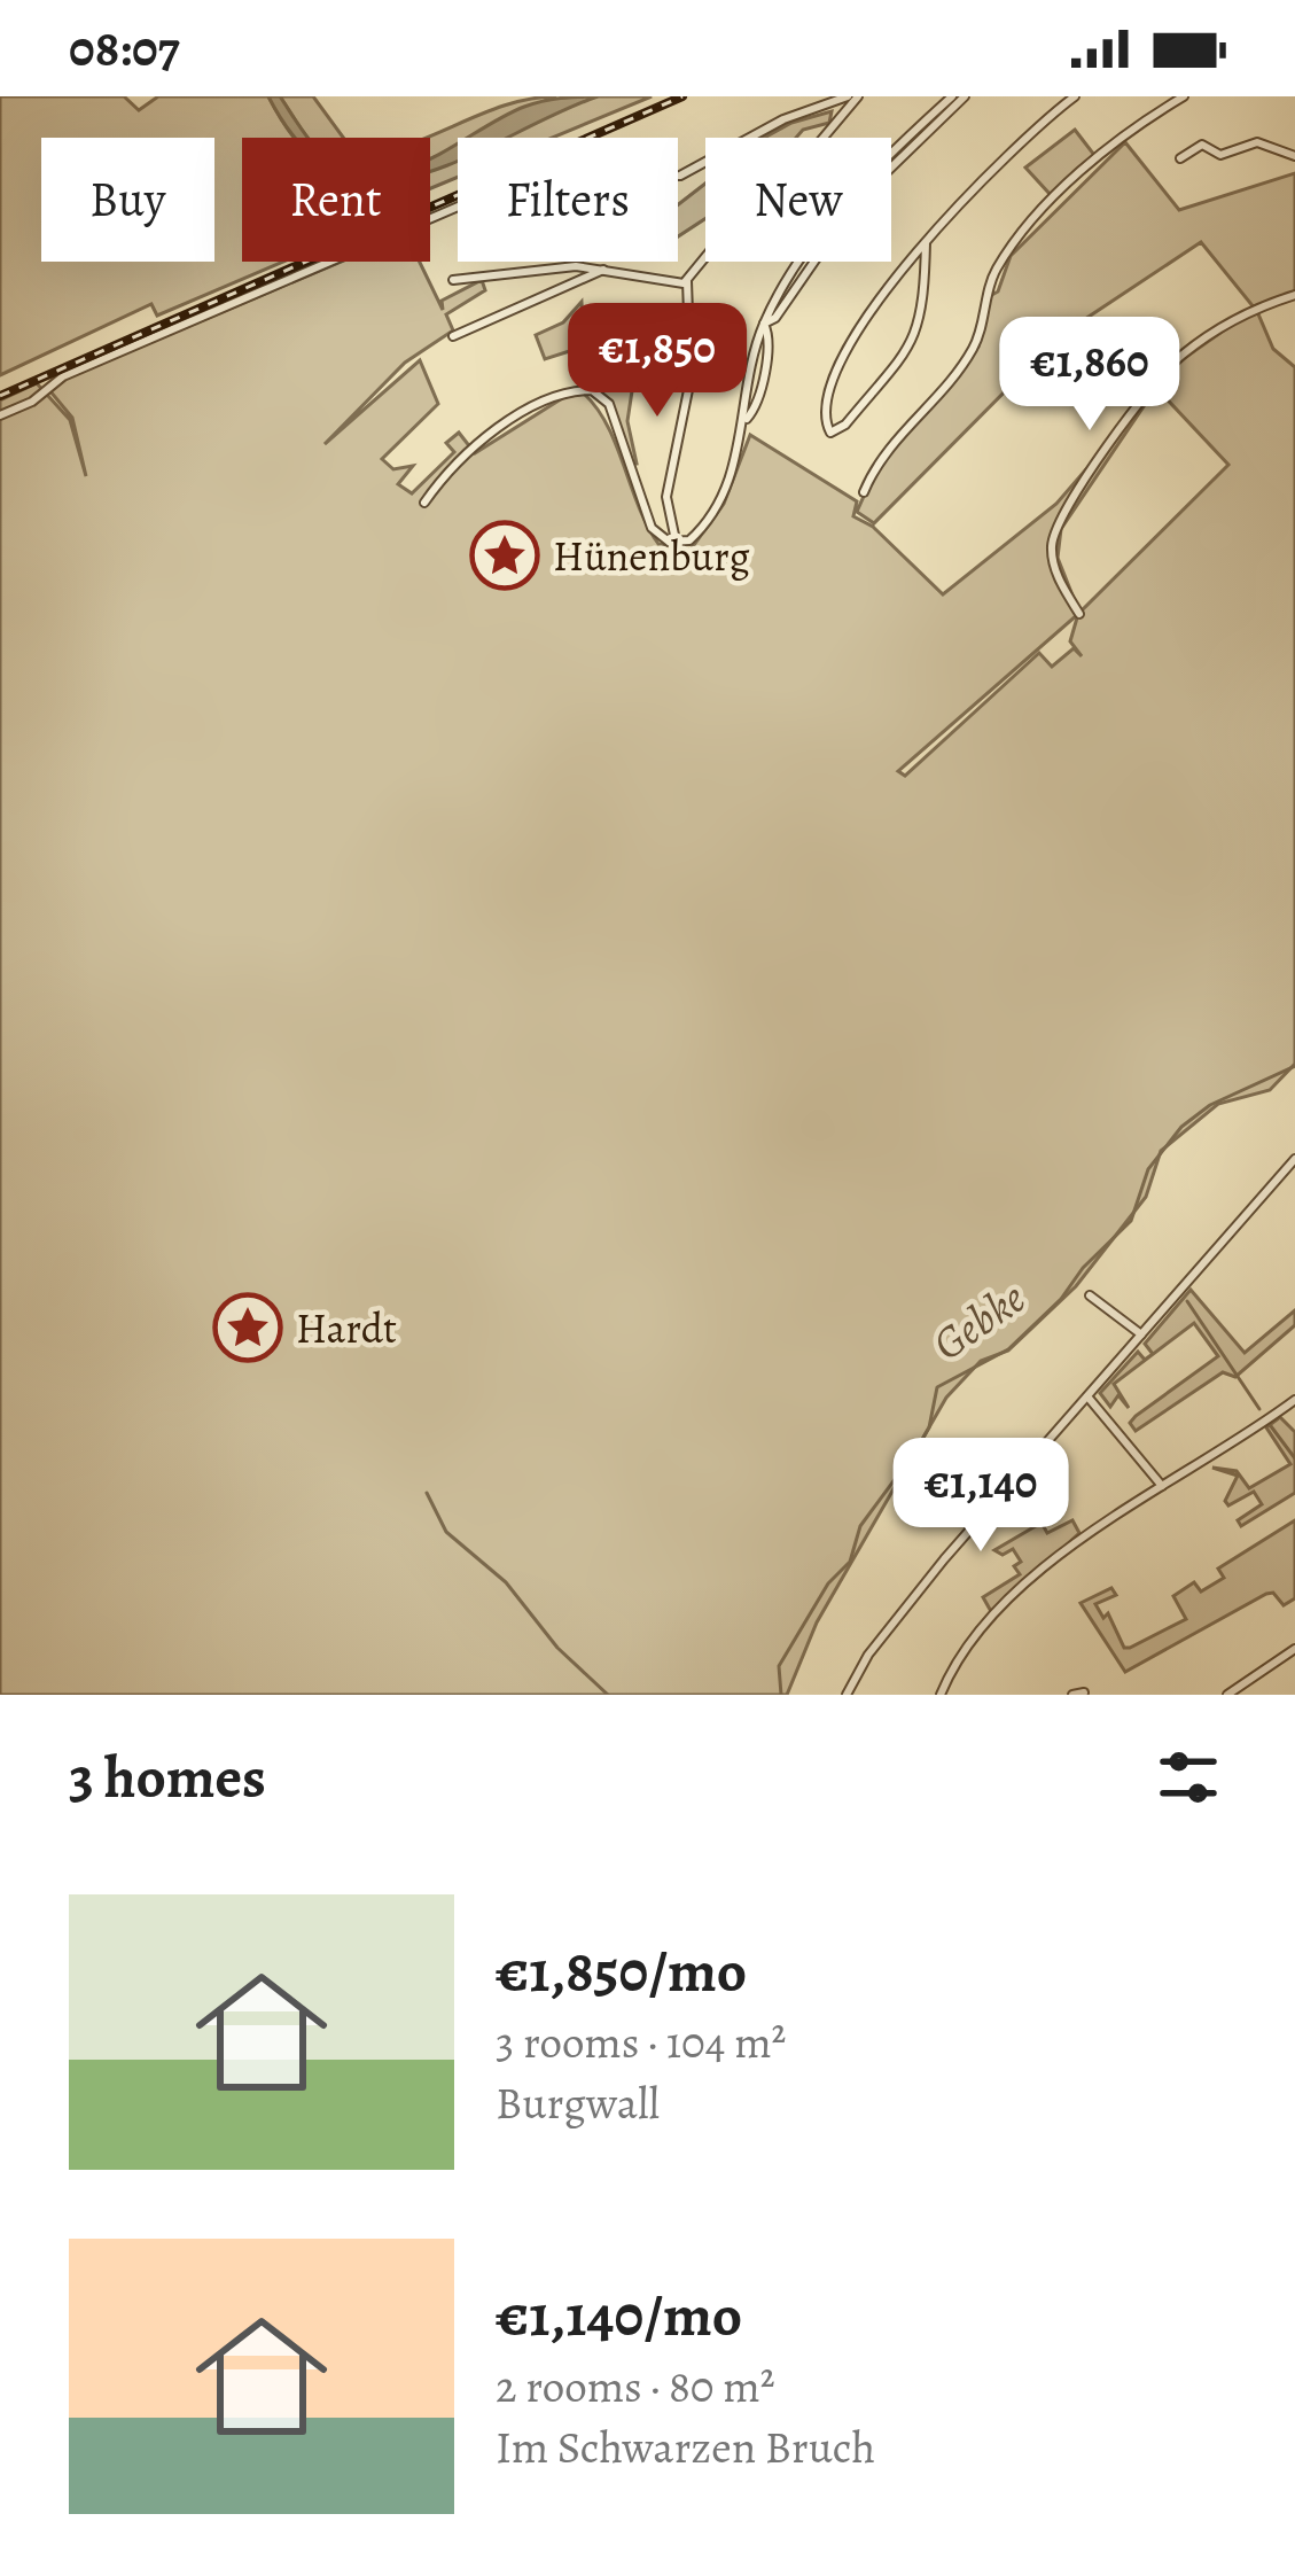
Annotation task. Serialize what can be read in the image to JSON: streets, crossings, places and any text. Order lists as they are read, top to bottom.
{
  "water": ["Gebke"],
  "places": {
    "place": ["Hünenburg", "Hardt"]
  },
  "page": {
    "status": "08:07",
    "chip": [
      "Buy",
      "Rent",
      "Filters",
      "New"
    ],
    "price": ["€1,850", "€1,860", "€1,140"],
    "heading": "3 homes",
    "list": [
      {
        "name": "€1,850/mo",
        "note": "3 rooms · 104 m² · Burgwall"
      },
      {
        "name": "€1,140/mo",
        "note": "2 rooms · 80 m² · Im Schwarzen Bruch"
      }
    ]
  }
}
